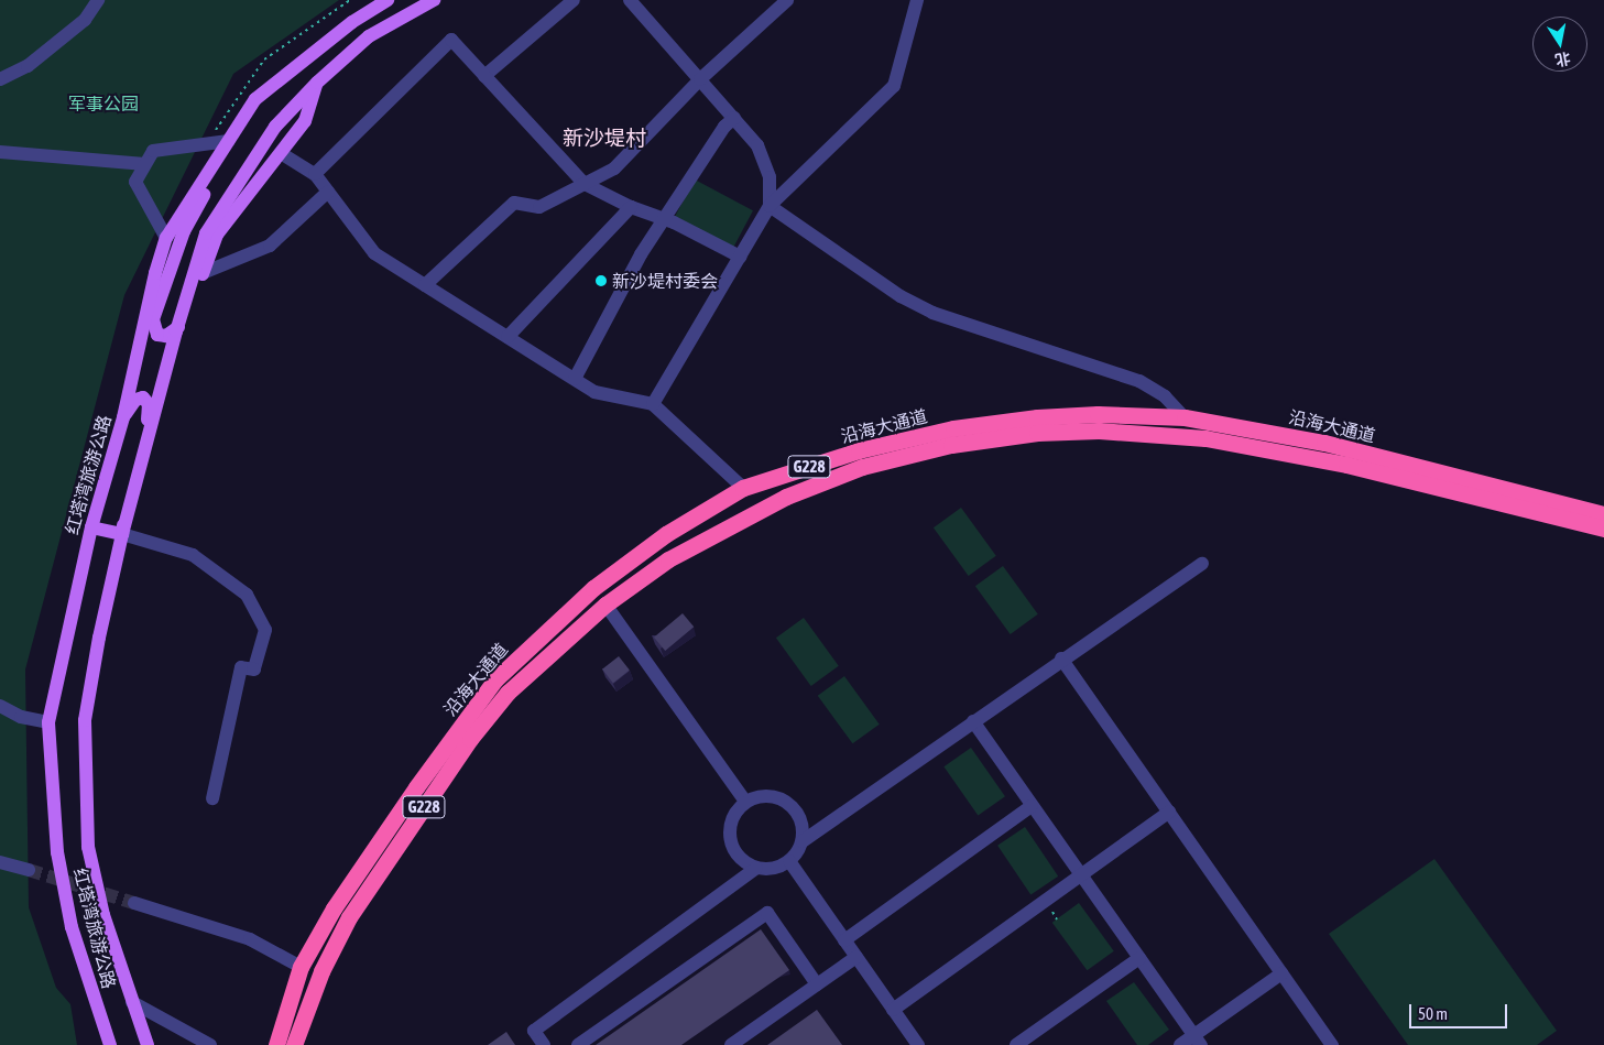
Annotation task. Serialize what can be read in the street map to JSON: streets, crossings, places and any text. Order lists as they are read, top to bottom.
{
  "streets": {
    "highway": ["沿海大通道", "G228"],
    "main road": ["红塔湾旅游公路"]
  },
  "districts": ["新沙堤村"],
  "parks": ["军事公园"],
  "places": ["新沙堤村委会"],
  "scale_bar": "50 m",
  "north": "bottom"
}
